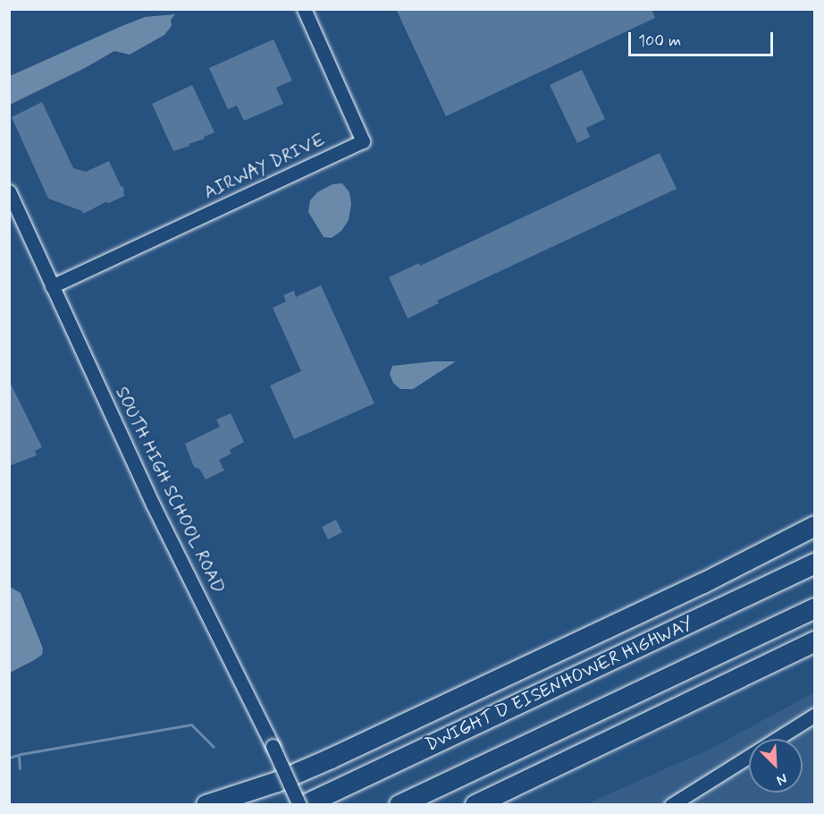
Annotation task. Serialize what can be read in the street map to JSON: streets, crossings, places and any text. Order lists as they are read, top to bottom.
{
  "streets": {
    "highway": ["DWIGHT D EISENHOWER HIGHWAY"],
    "street": ["AIRWAY DRIVE", "SOUTH HIGH SCHOOL ROAD"]
  },
  "crossings": [
    ["AIRWAY DRIVE", "SOUTH HIGH SCHOOL ROAD"]
  ],
  "scale_bar": "100 m",
  "north": "bottom right"
}
